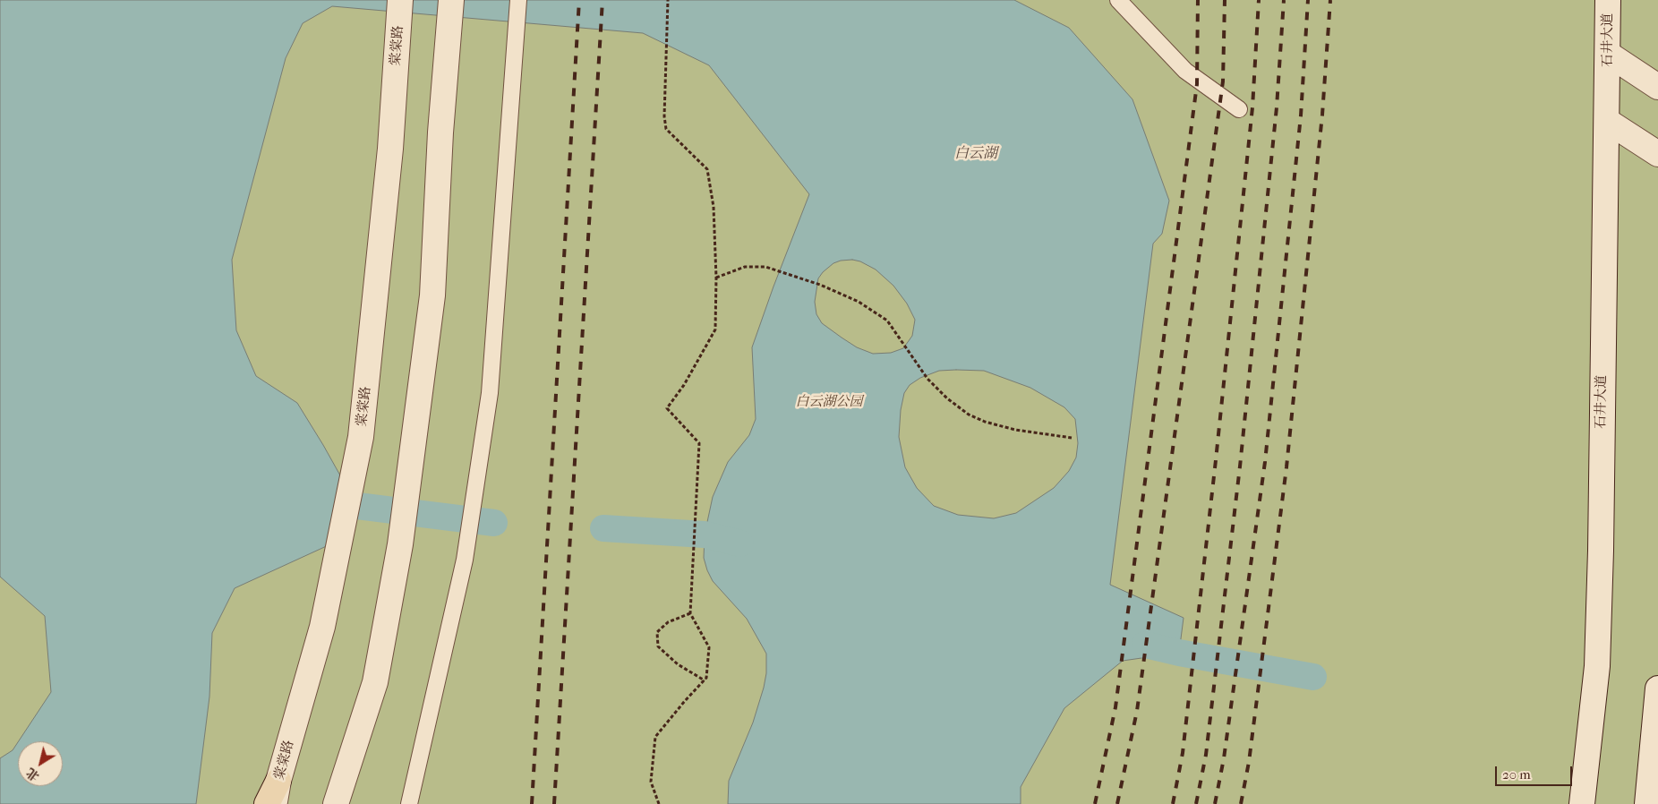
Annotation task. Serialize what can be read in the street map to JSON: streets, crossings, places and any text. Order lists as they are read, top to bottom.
{
  "streets": {
    "street": ["石井大道", "棠棠路"]
  },
  "water": ["白云湖"],
  "parks": ["白云湖公园"],
  "scale_bar": "20 m",
  "north": "bottom left"
}
